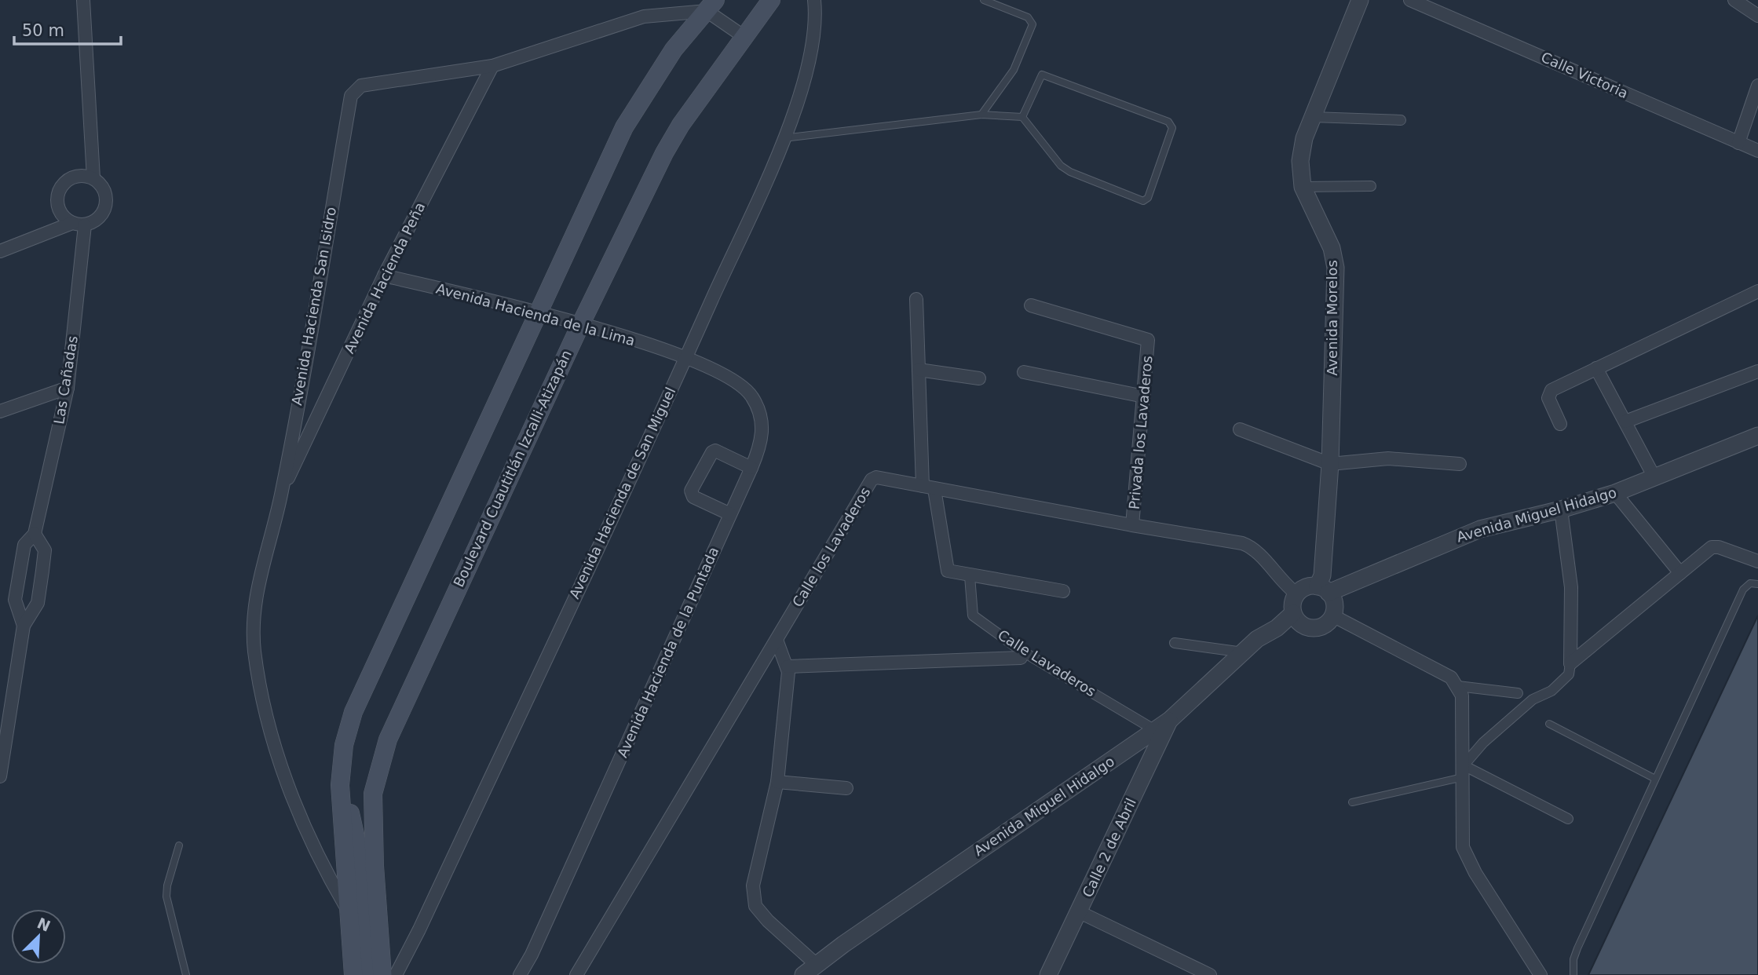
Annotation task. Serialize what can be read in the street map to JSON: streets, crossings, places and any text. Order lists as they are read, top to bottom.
{
  "streets": {
    "main road": ["Boulevard Cuautitlán Izcalli-Atizapán"],
    "street": [
      "Calle Victoria",
      "Avenida Hacienda Peña",
      "Avenida Hacienda San Isidro",
      "Avenida Hacienda de la Lima",
      "Avenida Morelos",
      "Las Cañadas",
      "Privada los Lavaderos",
      "Avenida Hacienda de San Miguel",
      "Avenida Miguel Hidalgo",
      "Calle los Lavaderos",
      "Avenida Hacienda de la Puntada",
      "Calle Lavaderos",
      "Calle 2 de Abril"
    ]
  },
  "crossings": [
    ["Avenida Hacienda Peña", "Avenida Hacienda San Isidro"],
    ["Avenida Hacienda Peña", "Avenida Hacienda de la Lima"],
    ["Avenida Hacienda de la Lima", "Boulevard Cuautitlán Izcalli-Atizapán"],
    ["Avenida Hacienda de la Lima", "Avenida Hacienda de San Miguel"],
    ["Avenida Hacienda de la Lima", "Avenida Hacienda de la Puntada"],
    ["Avenida Morelos", "Avenida Miguel Hidalgo"],
    ["Avenida Morelos", "Calle los Lavaderos"],
    ["Privada los Lavaderos", "Calle los Lavaderos"],
    ["Avenida Hacienda de San Miguel", "Avenida Hacienda de la Puntada"],
    ["Avenida Miguel Hidalgo", "Calle los Lavaderos"],
    ["Avenida Miguel Hidalgo", "Calle Lavaderos"],
    ["Avenida Miguel Hidalgo", "Calle 2 de Abril"],
    ["Calle Lavaderos", "Calle 2 de Abril"]
  ],
  "scale_bar": "50 m",
  "north": "top right"
}
